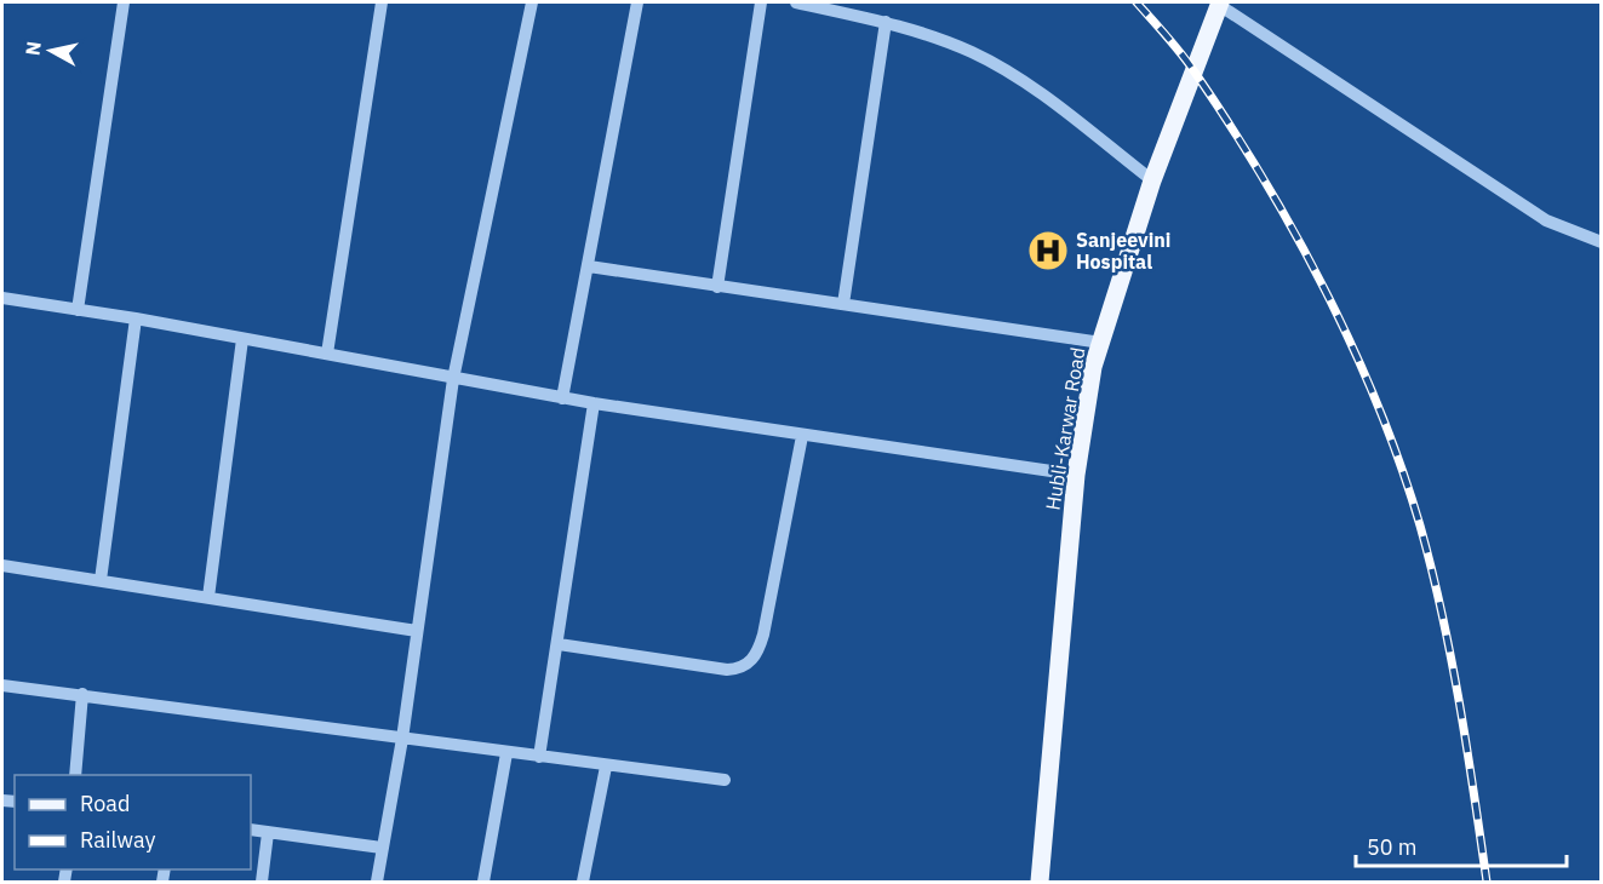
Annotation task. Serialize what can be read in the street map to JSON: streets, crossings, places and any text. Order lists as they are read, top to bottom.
{
  "streets": {
    "main road": ["Hubli-Karwar Road"]
  },
  "places": {
    "hospital": ["Sanjeevini Hospital"]
  },
  "legend": ["Road", "Railway"],
  "scale_bar": "50 m",
  "north": "left"
}
